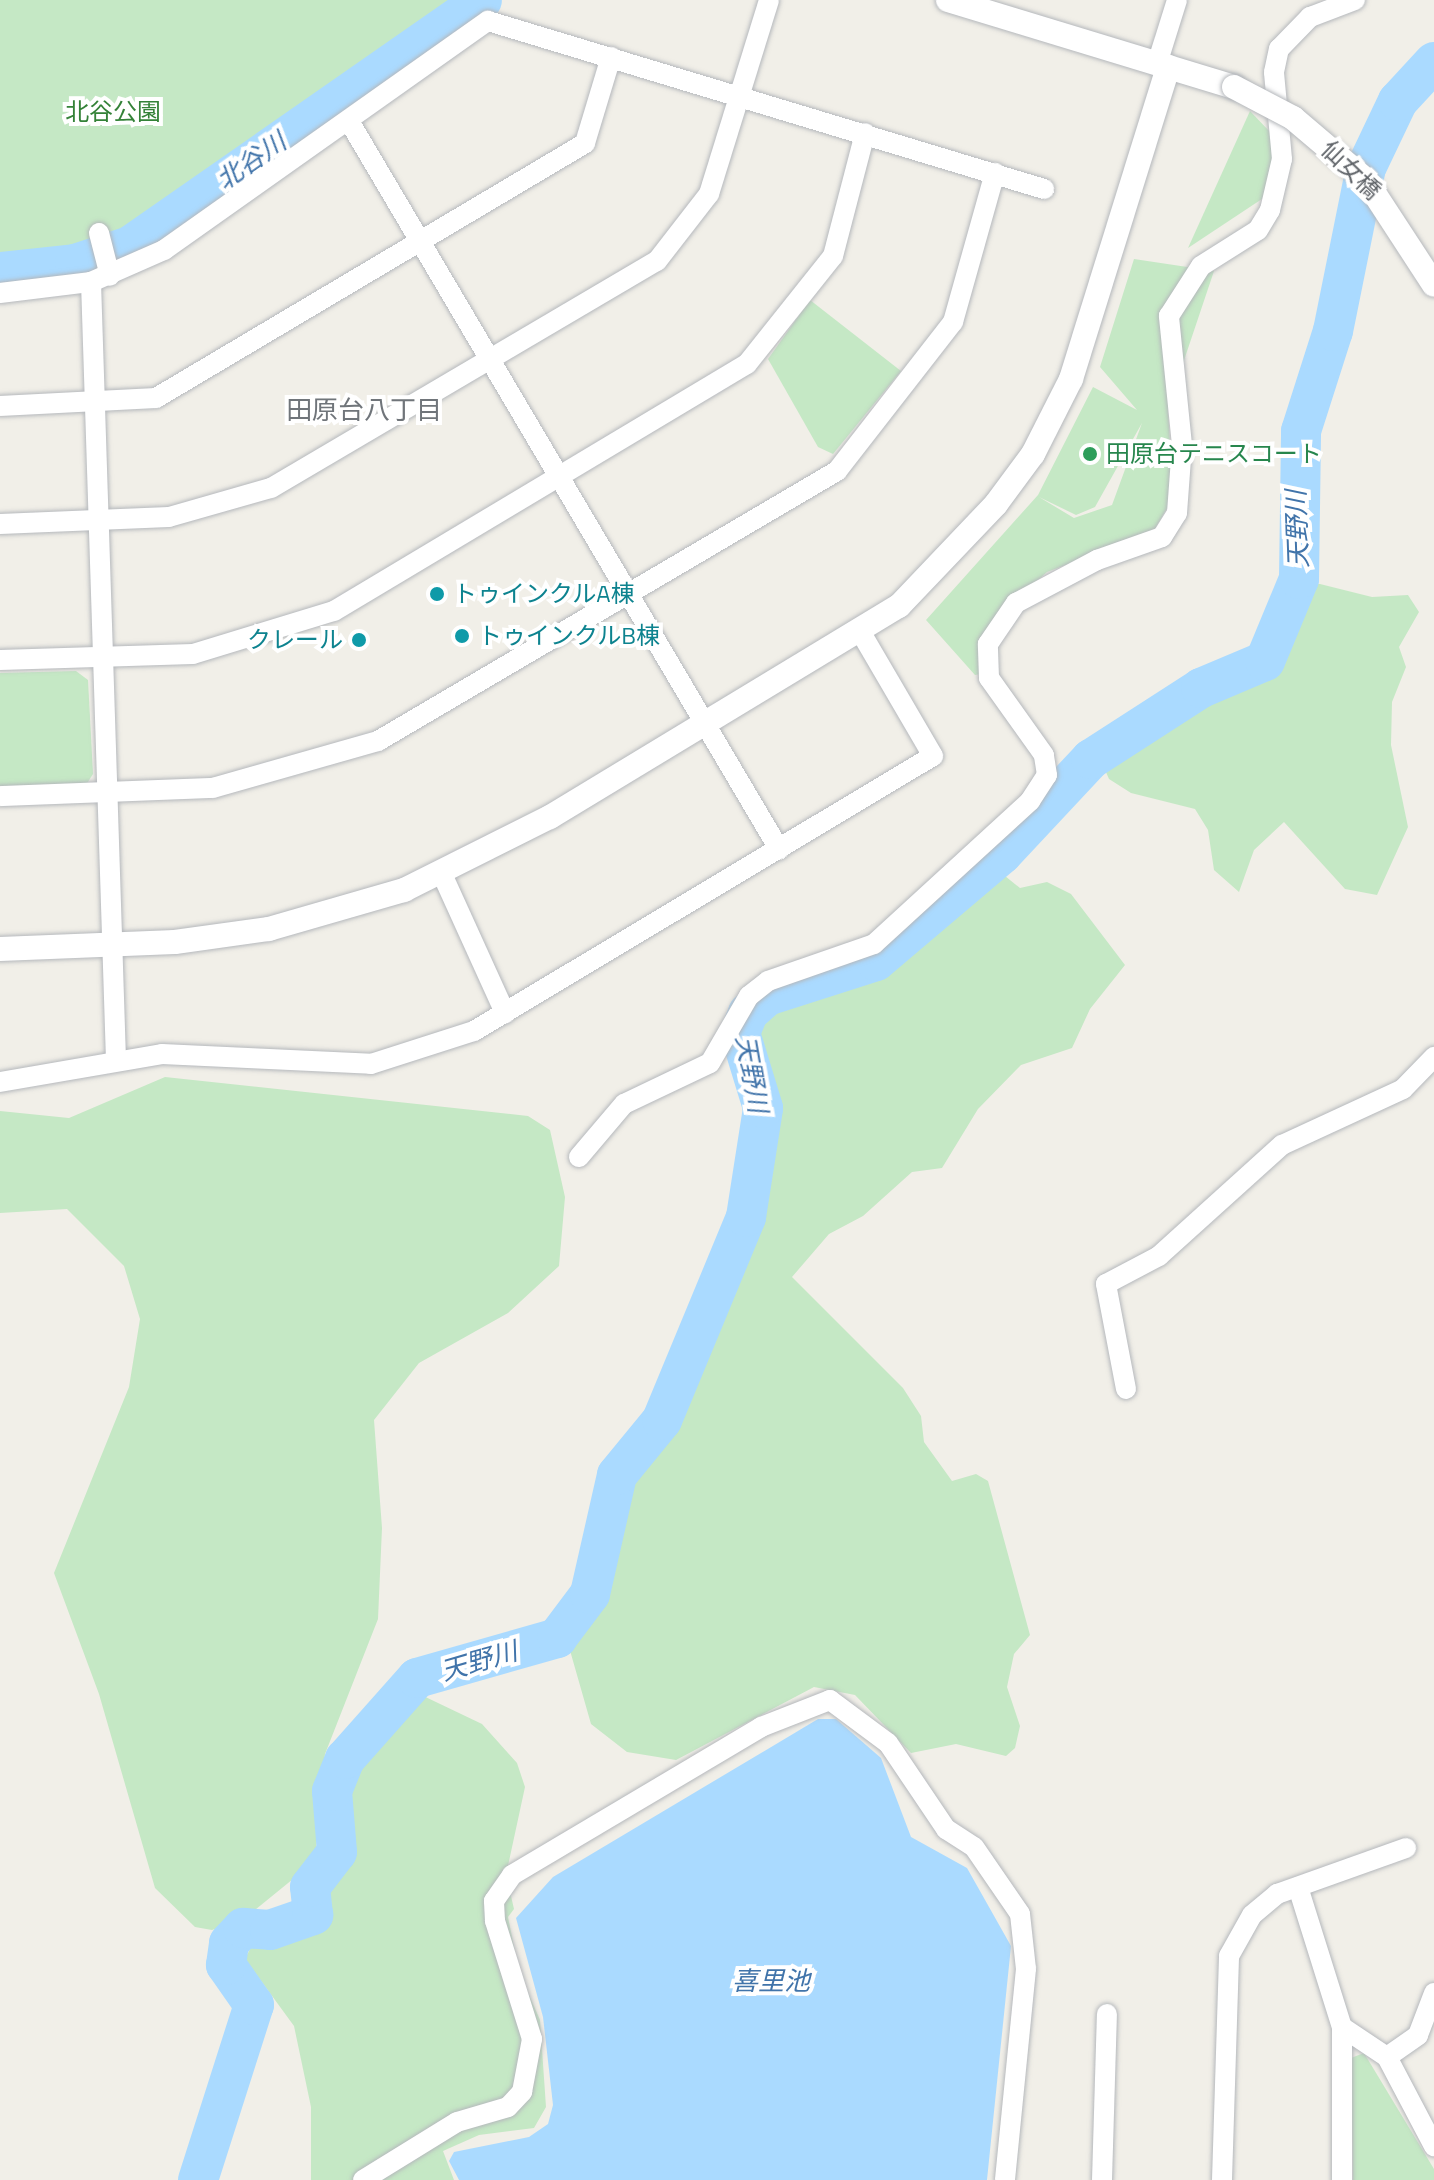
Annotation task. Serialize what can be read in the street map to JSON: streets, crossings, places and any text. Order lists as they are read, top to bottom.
{
  "streets": {
    "street": ["仙女橋"]
  },
  "districts": ["田原台八丁目"],
  "water": ["北谷川", "天野川", "喜里池"],
  "parks": ["北谷公園"],
  "places": [
    "田原台テニスコート",
    "トゥインクルA棟",
    "トゥインクルB棟",
    "クレール"
  ]
}
